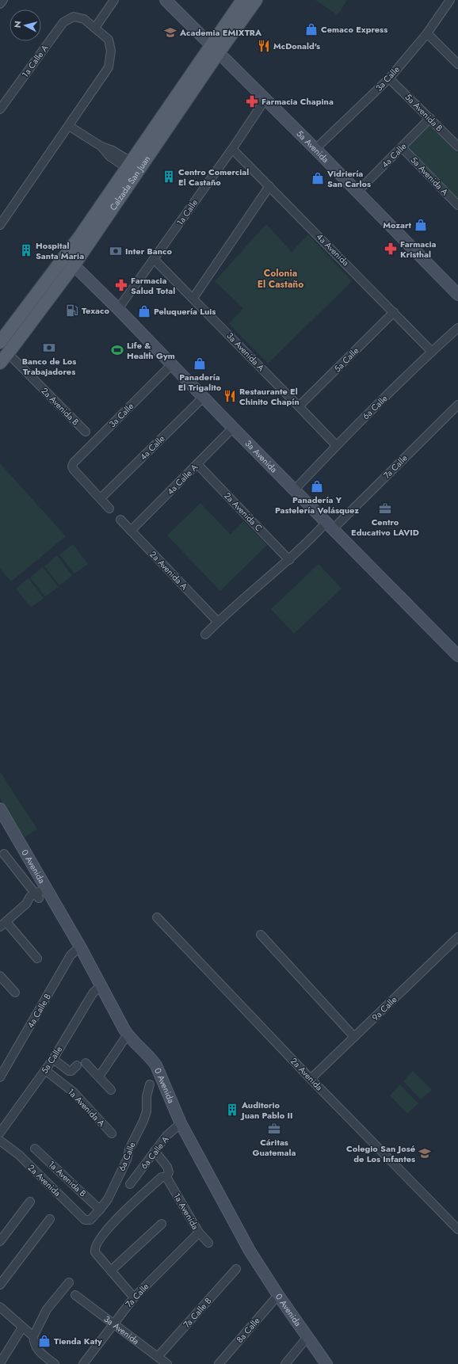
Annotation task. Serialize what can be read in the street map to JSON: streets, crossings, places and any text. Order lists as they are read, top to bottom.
{
  "streets": {
    "main road": [
      "5a Avenida",
      "Calzada San Juan",
      "3a Avenida",
      "0 Avenida"
    ],
    "street": [
      "1a Calle A",
      "3a Calle",
      "5a Avenida B",
      "4a Calle",
      "5a Avenida A",
      "1a Calle",
      "4a Avenida",
      "3a Avenida A",
      "5a Calle",
      "2a Avenida B",
      "6a Calle",
      "7a Calle",
      "4a Calle A",
      "2a Avenida C",
      "2a Avenida A",
      "9a Calle",
      "4a Calle B",
      "2a Avenida",
      "1a Avenida A",
      "6a Calle A",
      "1a Avenida B",
      "1a Avenida",
      "7a Calle B",
      "8a Calle"
    ]
  },
  "crossings": [
    ["3a Calle", "5a Avenida B"],
    ["3a Calle", "5a Avenida"],
    ["3a Calle", "4a Calle"],
    ["3a Calle", "3a Avenida"],
    ["5a Avenida B", "4a Calle"],
    ["5a Avenida", "4a Calle"],
    ["5a Avenida", "Calzada San Juan"],
    ["5a Avenida", "1a Calle"],
    ["4a Calle", "5a Avenida A"],
    ["4a Calle", "3a Avenida"],
    ["Calzada San Juan", "2a Avenida B"],
    ["Calzada San Juan", "3a Avenida"],
    ["1a Calle", "4a Avenida"],
    ["1a Calle", "3a Avenida A"],
    ["1a Calle", "3a Avenida"],
    ["4a Avenida", "5a Calle"],
    ["4a Avenida", "6a Calle"],
    ["3a Avenida A", "5a Calle"],
    ["3a Avenida A", "6a Calle"],
    ["5a Calle", "0 Avenida"],
    ["5a Calle", "1a Avenida A"],
    ["6a Calle", "3a Avenida"],
    ["6a Calle", "2a Avenida"],
    ["6a Calle", "1a Avenida B"],
    ["3a Avenida", "7a Calle"],
    ["3a Avenida", "4a Calle A"],
    ["3a Avenida", "7a Calle B"],
    ["7a Calle", "2a Avenida C"],
    ["7a Calle", "2a Avenida A"],
    ["7a Calle", "1a Avenida"],
    ["4a Calle A", "2a Avenida C"],
    ["4a Calle A", "2a Avenida A"],
    ["0 Avenida", "4a Calle B"],
    ["0 Avenida", "6a Calle A"],
    ["0 Avenida", "8a Calle"],
    ["9a Calle", "2a Avenida"]
  ],
  "districts": ["Colonia El Castaño"],
  "places": {
    "shop": [
      "Cemaco Express",
      "Vidriería San Carlos",
      "Mozart",
      "Peluquería Luis",
      "Panadería El Trigalito",
      "Panadería Y Pastelería Velásquez",
      "Tienda Katy"
    ],
    "school or university": ["Academia EMIXTRA", "Colegio San José de Los Infantes"],
    "restaurant": ["McDonald's", "Restaurante El Chinito Chapín"],
    "pharmacy": ["Farmacia Chapina", "Farmacia Kristhal", "Farmacia Salud Total"],
    "building": ["Centro Comercial El Castaño", "Hospital Santa Maria", "Auditorio Juan Pablo II"],
    "bank": ["Inter Banco", "Banco de Los Trabajadores"],
    "fuel station": ["Texaco"],
    "sports": ["Life & Health Gym"],
    "office": ["Centro Educativo LAVID", "Cáritas Guatemala"]
  },
  "north": "left"
}
